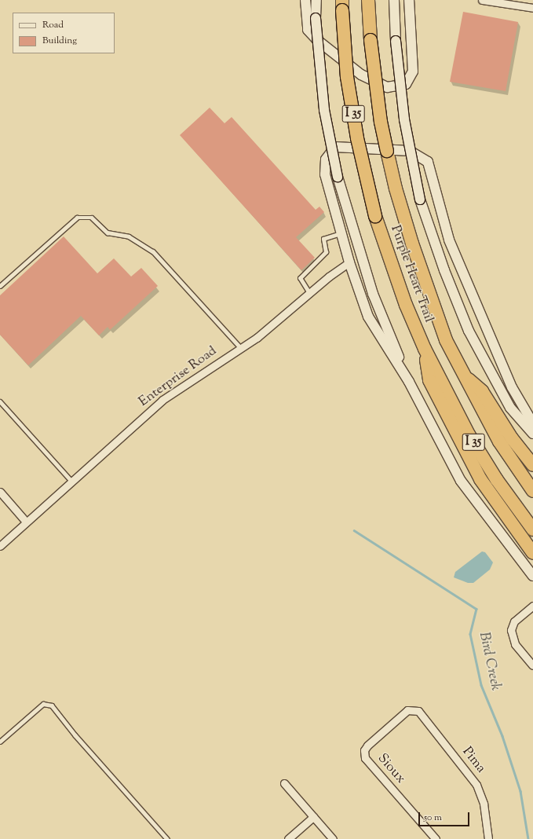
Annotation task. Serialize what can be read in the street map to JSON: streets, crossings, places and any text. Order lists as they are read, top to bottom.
{
  "streets": {
    "highway": ["I 35", "Purple Heart Trail"],
    "street": ["Enterprise Road", "Pima", "Sioux"]
  },
  "crossings": [
    ["Pima", "Sioux"]
  ],
  "water": ["Bird Creek"],
  "legend": ["Road", "Building"],
  "scale_bar": "50 m"
}
